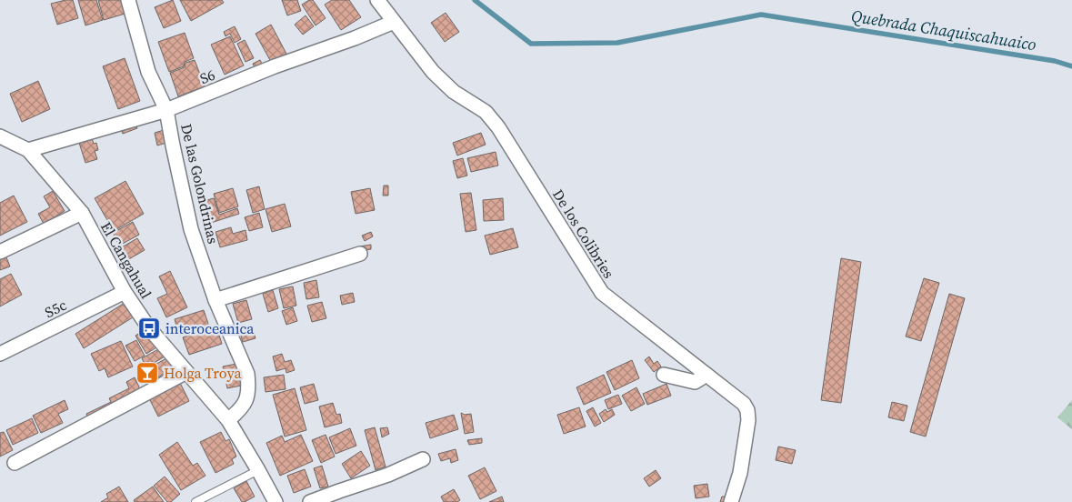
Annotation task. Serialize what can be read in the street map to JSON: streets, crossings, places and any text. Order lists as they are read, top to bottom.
{
  "streets": {
    "street": [
      "S6",
      "De las Golondrinas",
      "De los Colibries",
      "El Cangahual",
      "S5c"
    ]
  },
  "crossings": [
    ["S6", "De las Golondrinas"],
    ["S6", "De los Colibries"],
    ["S6", "El Cangahual"],
    ["De las Golondrinas", "El Cangahual"],
    ["El Cangahual", "S5c"]
  ],
  "water": ["Quebrada Chaquiscahuaico"],
  "places": {
    "bus stop": ["interoceanica"],
    "bar": ["Holga Troya"]
  }
}
